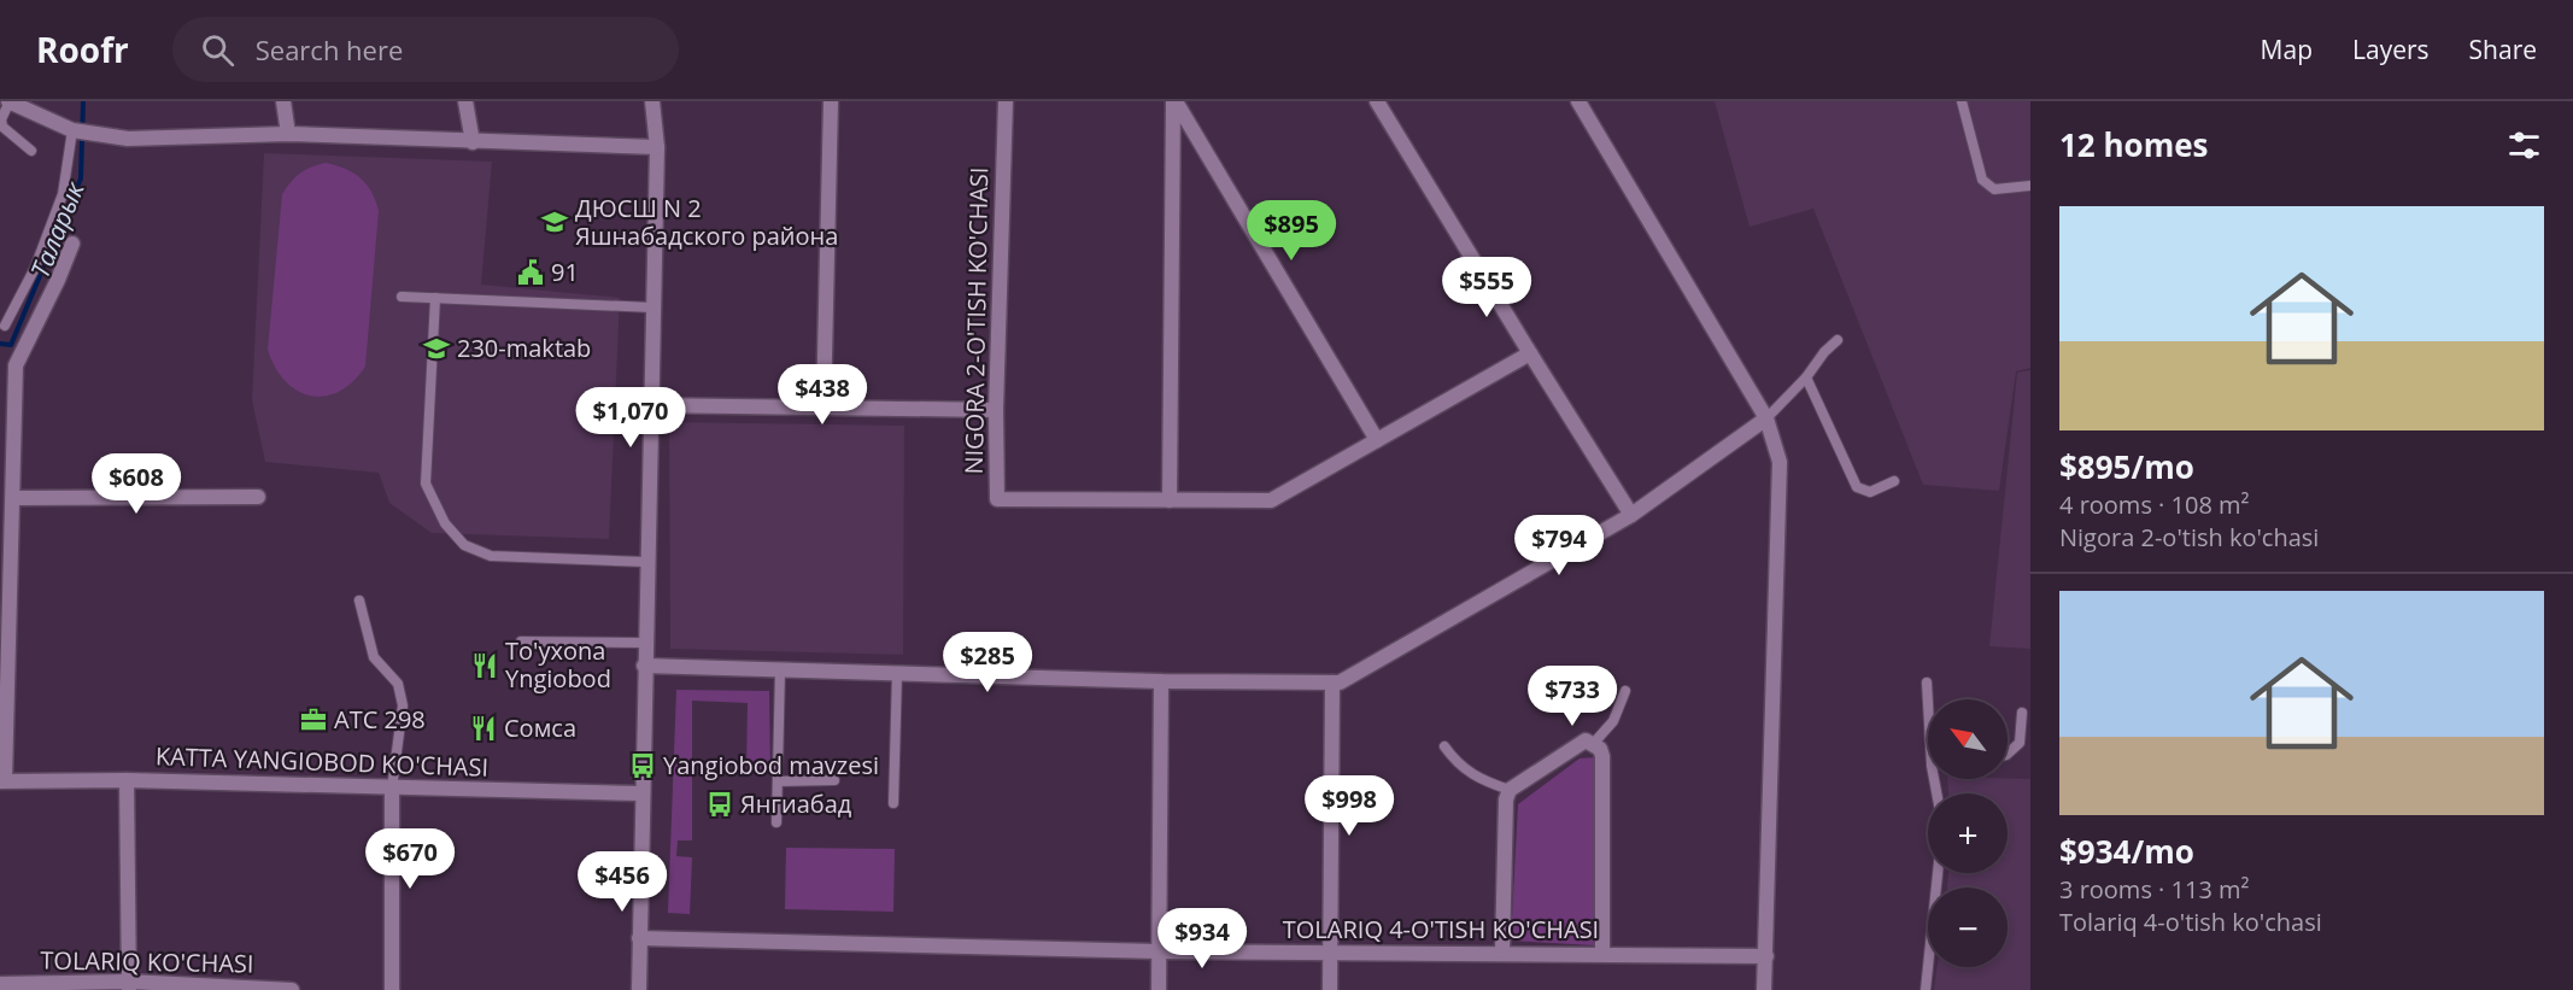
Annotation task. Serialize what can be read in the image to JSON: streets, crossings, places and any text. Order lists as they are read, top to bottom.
{
  "streets": {
    "street": [
      "NIGORA 2-O'TISH KO'CHASI",
      "KATTA YANGIOBOD KO'CHASI",
      "TOLARIQ 4-O'TISH KO'CHASI",
      "TOLARIQ KO'CHASI"
    ]
  },
  "water": ["Таларык"],
  "places": {
    "school or university": ["ДЮСШ N 2 Яшнабадского района", "230-maktab"],
    "public building": ["91"],
    "restaurant": ["To'yxona Yngiobod", "Сомса"],
    "office": ["АТС 298"],
    "bus stop": ["Yangiobod mavzesi", "Янгиабад"]
  },
  "north": "top left",
  "page": {
    "header": "Roofr",
    "search": "Search here",
    "nav": ["Map", "Layers", "Share"],
    "heading": "12 homes",
    "list": [
      {
        "name": "$895/mo",
        "note": "4 rooms · 108 m² · Nigora 2-o'tish ko'chasi"
      },
      {
        "name": "$934/mo",
        "note": "3 rooms · 113 m² · Tolariq 4-o'tish ko'chasi"
      }
    ],
    "price": [
      "$895",
      "$555",
      "$438",
      "$1,070",
      "$608",
      "$794",
      "$285",
      "$733",
      "$998",
      "$670",
      "$456",
      "$934"
    ],
    "map_buttons": ["+", "−"]
  }
}
